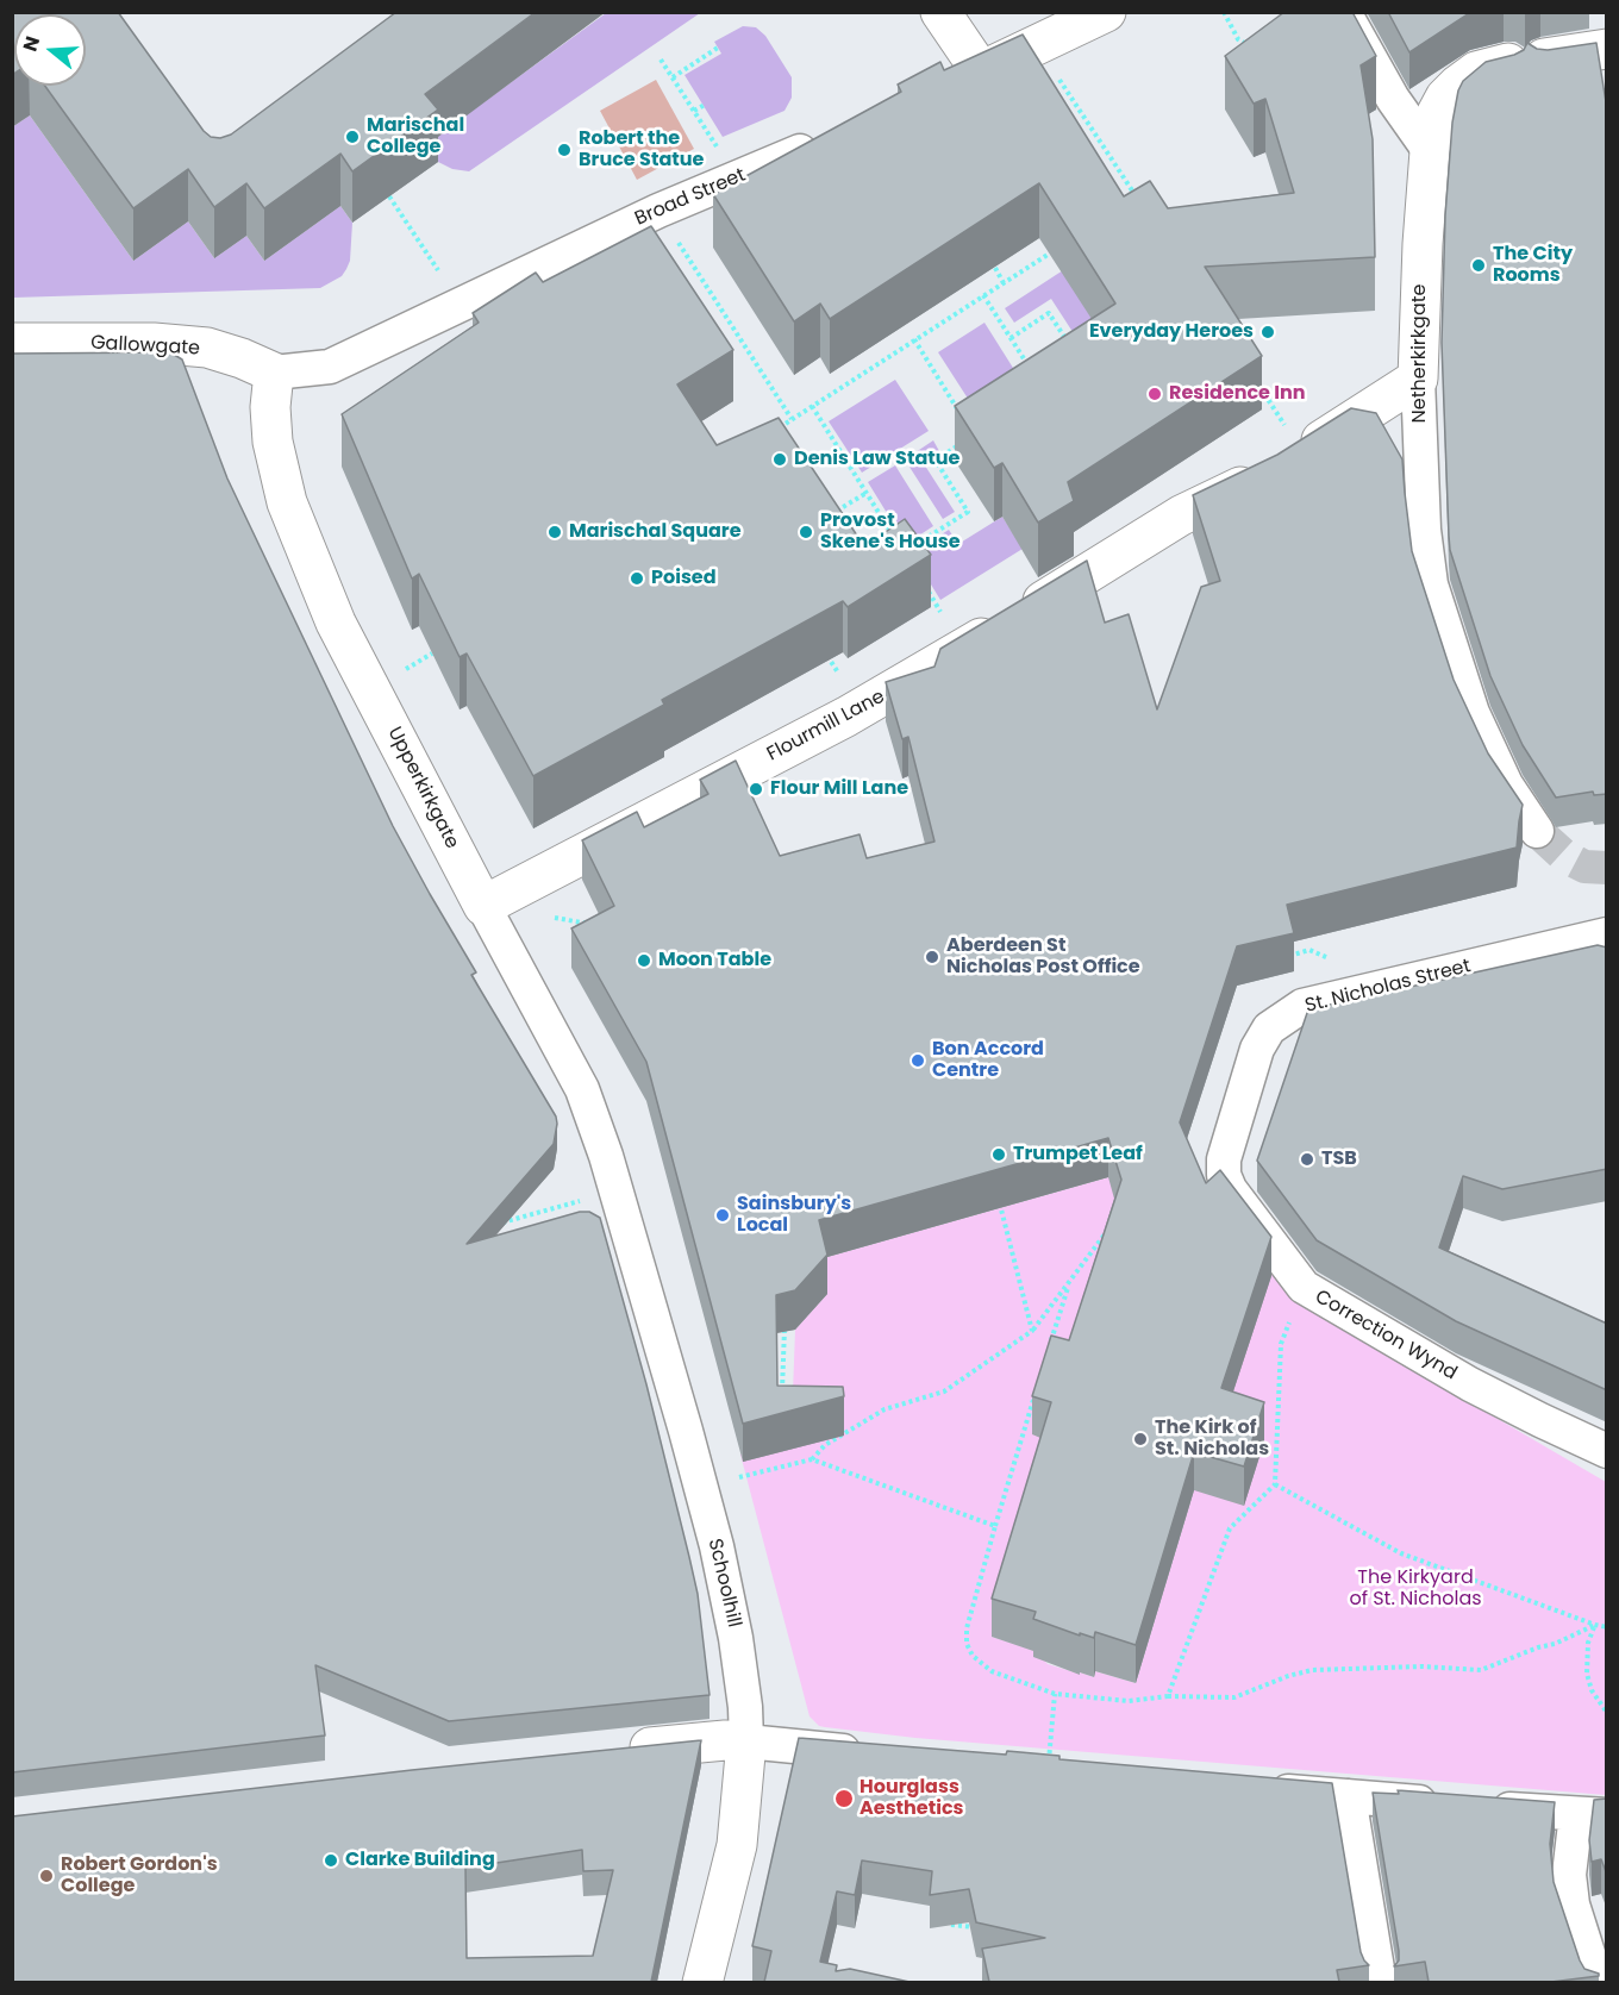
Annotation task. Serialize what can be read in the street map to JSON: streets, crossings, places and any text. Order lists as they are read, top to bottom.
{
  "streets": {
    "street": [
      "Broad Street",
      "Gallowgate",
      "Netherkirkgate",
      "Flourmill Lane",
      "Upperkirkgate",
      "St. Nicholas Street",
      "Correction Wynd",
      "Schoolhill"
    ]
  },
  "crossings": [
    ["Broad Street", "Gallowgate"],
    ["Broad Street", "Upperkirkgate"],
    ["Gallowgate", "Upperkirkgate"],
    ["Netherkirkgate", "Flourmill Lane"],
    ["Flourmill Lane", "Upperkirkgate"],
    ["Upperkirkgate", "Schoolhill"],
    ["St. Nicholas Street", "Correction Wynd"]
  ],
  "parks": ["The Kirkyard of St. Nicholas"],
  "places": [
    "Marischal College",
    "Robert the Bruce Statue",
    "The City Rooms",
    "Everyday Heroes",
    "Residence Inn",
    "Denis Law Statue",
    "Marischal Square",
    "Provost Skene's House",
    "Poised",
    "Flour Mill Lane",
    "Aberdeen St Nicholas Post Office",
    "Moon Table",
    "Bon Accord Centre",
    "Trumpet Leaf",
    "TSB",
    "Sainsbury's Local",
    "The Kirk of St. Nicholas",
    "Hourglass Aesthetics",
    "Clarke Building",
    "Robert Gordon's College"
  ],
  "north": "left"
}
